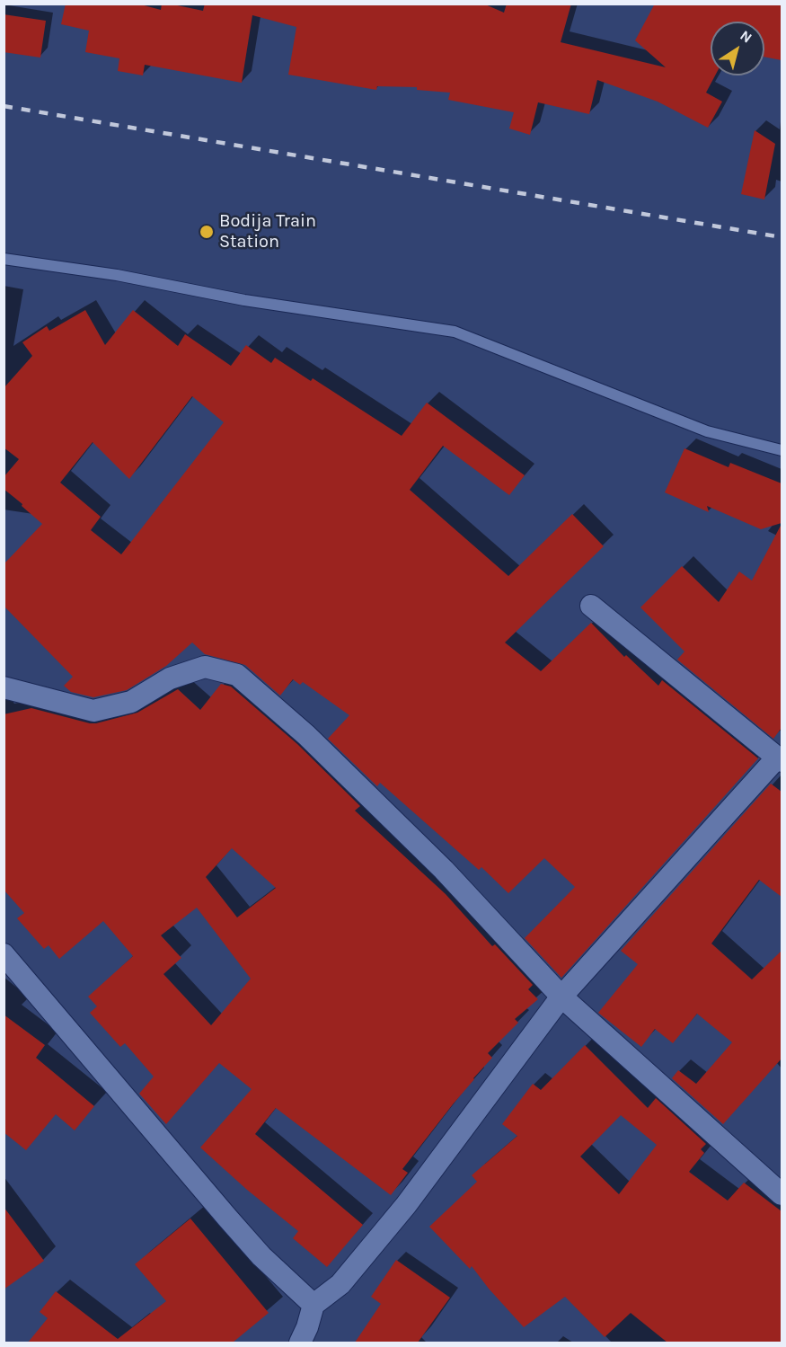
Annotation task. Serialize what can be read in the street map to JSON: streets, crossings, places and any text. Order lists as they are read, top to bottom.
{
  "places": ["Bodija Train Station"],
  "north": "top right"
}
